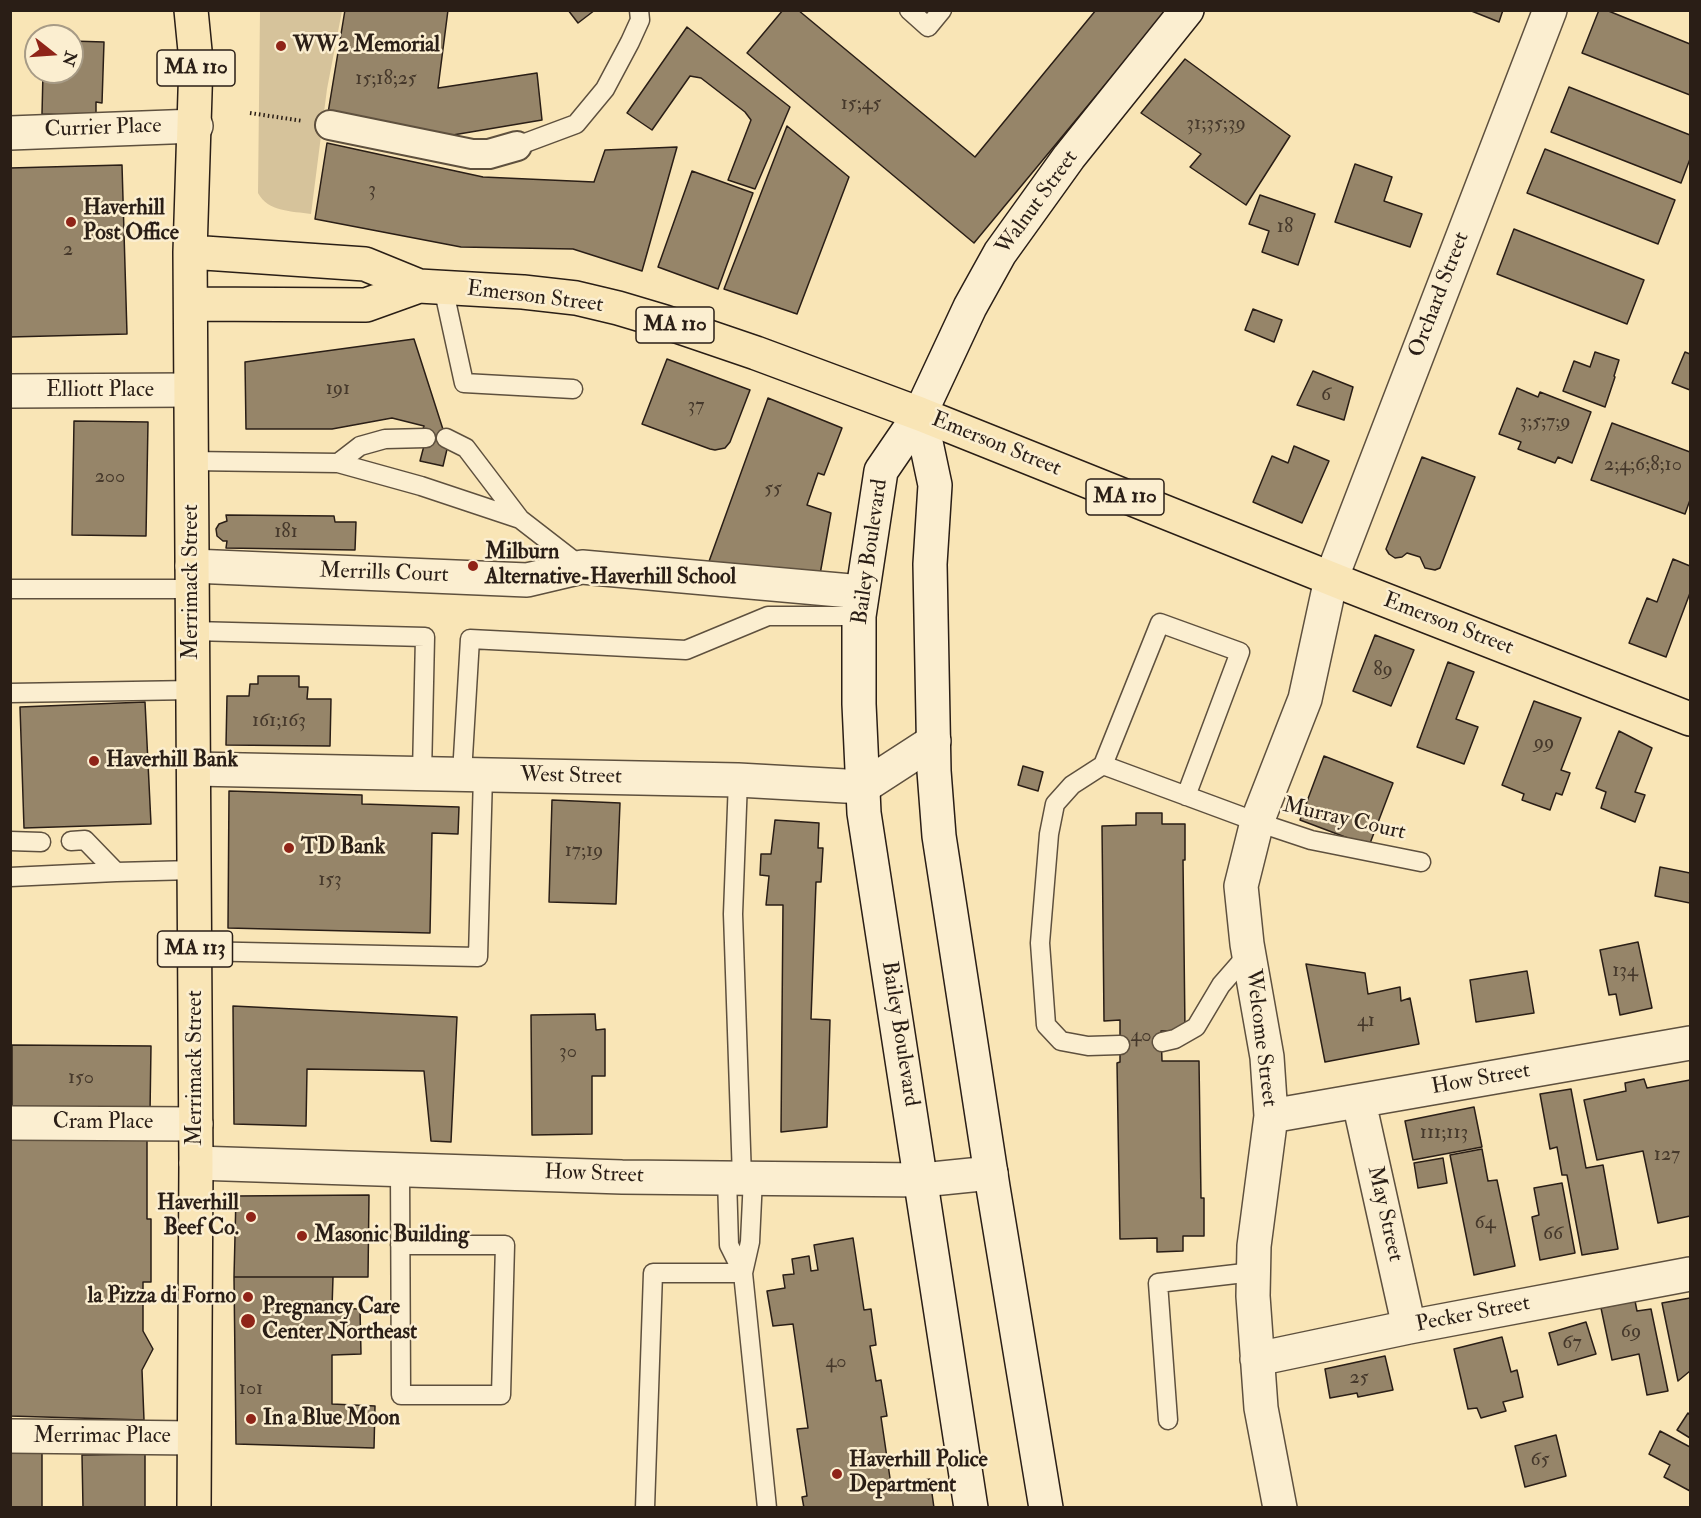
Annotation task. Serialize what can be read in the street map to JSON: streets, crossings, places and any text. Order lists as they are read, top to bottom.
{
  "streets": {
    "main road": [
      "MA 110",
      "Emerson Street",
      "Merrimack Street",
      "MA 113"
    ],
    "street": [
      "Currier Place",
      "Walnut Street",
      "Orchard Street",
      "Elliott Place",
      "Bailey Boulevard",
      "Merrills Court",
      "West Street",
      "Welcome Street",
      "How Street",
      "Cram Place",
      "May Street",
      "Pecker Street",
      "Merrimac Place"
    ],
    "lane": ["Murray Court"]
  },
  "crossings": [
    ["MA 110", "Currier Place"],
    ["MA 110", "Emerson Street"],
    ["MA 110", "Merrimack Street"],
    ["Walnut Street", "Emerson Street"],
    ["Walnut Street", "Bailey Boulevard"],
    ["Orchard Street", "Emerson Street"],
    ["Orchard Street", "Welcome Street"],
    ["Emerson Street", "Bailey Boulevard"],
    ["Emerson Street", "Merrimack Street"],
    ["Emerson Street", "Welcome Street"],
    ["Elliott Place", "Merrimack Street"],
    ["Bailey Boulevard", "Merrills Court"],
    ["Bailey Boulevard", "West Street"],
    ["Bailey Boulevard", "How Street"],
    ["Merrills Court", "Merrimack Street"],
    ["Merrimack Street", "West Street"],
    ["Merrimack Street", "How Street"],
    ["Merrimack Street", "Cram Place"],
    ["Merrimack Street", "Merrimac Place"],
    ["Murray Court", "Welcome Street"],
    ["Welcome Street", "How Street"],
    ["Welcome Street", "Pecker Street"],
    ["How Street", "May Street"],
    ["May Street", "Pecker Street"]
  ],
  "places": [
    "WW2 Memorial",
    "Haverhill Post Office",
    "Milburn Alternative-Haverhill School",
    "Haverhill Bank",
    "TD Bank",
    "Haverhill Beef Co.",
    "Masonic Building",
    "la Pizza di Forno",
    "Pregnancy Care Center Northeast",
    "In a Blue Moon",
    "Haverhill Police Department"
  ],
  "house_numbers": [
    "15;18;25",
    "15;45",
    "31;35;39",
    "3",
    "18",
    "2",
    "191",
    "6",
    "37",
    "3;5;7;9",
    "2;4;6;8;10",
    "200",
    "55",
    "181",
    "89",
    "161;163",
    "99",
    "17;19",
    "153",
    "134",
    "41",
    "40",
    "30",
    "150",
    "111;113",
    "127",
    "64",
    "66",
    "69",
    "67",
    "40",
    "25",
    "101",
    "65"
  ],
  "north": "right"
}
